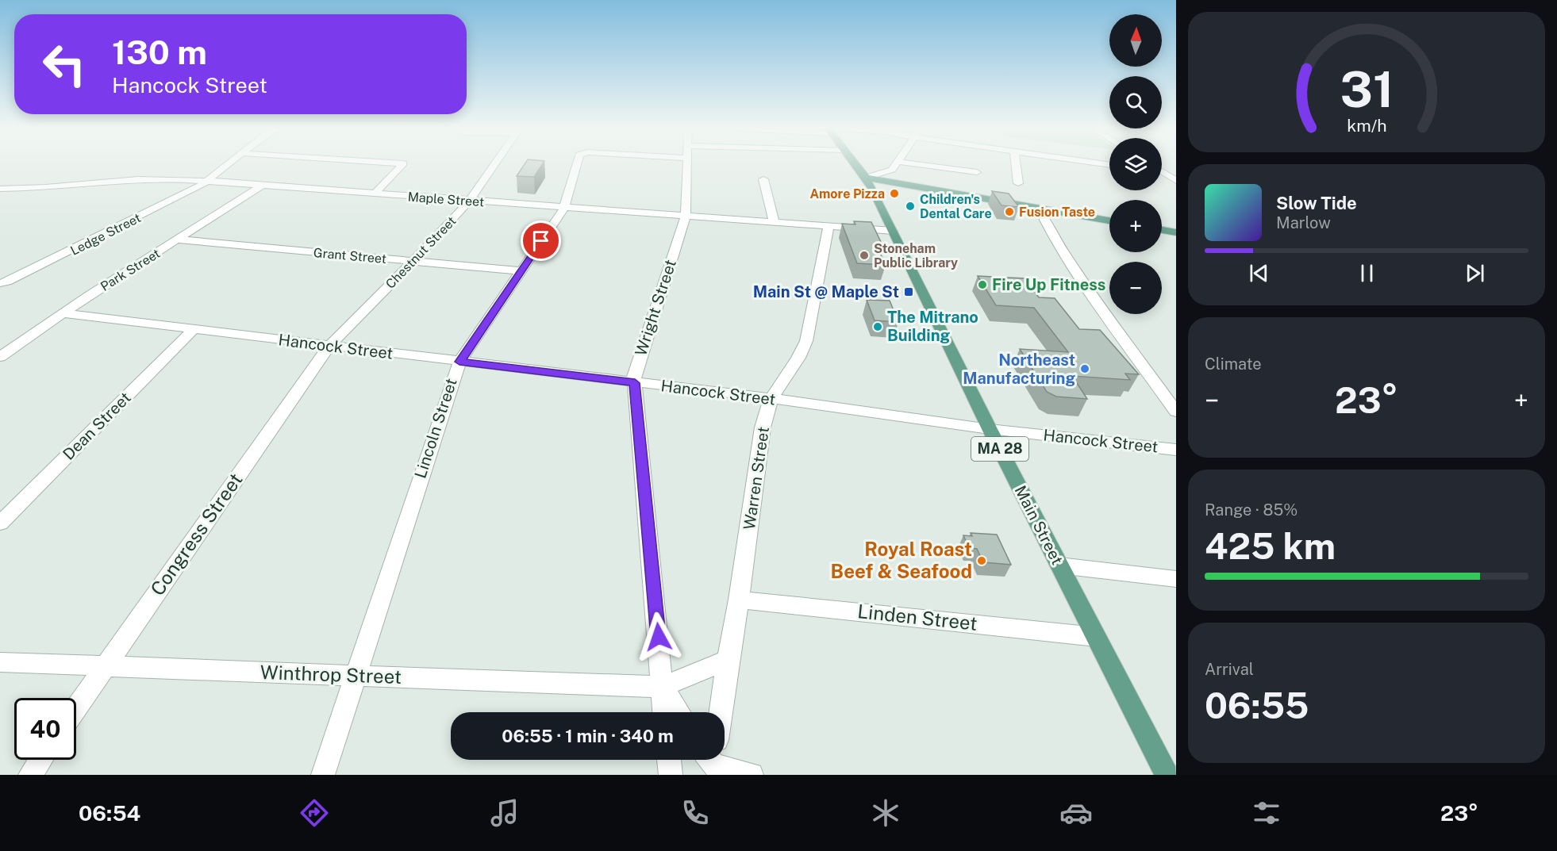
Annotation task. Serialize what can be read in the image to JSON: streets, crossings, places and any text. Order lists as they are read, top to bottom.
{
  "streets": {
    "main road": ["MA 28", "Main Street"],
    "street": [
      "Maple Street",
      "Ledge Street",
      "Chestnut Street",
      "Grant Street",
      "Park Street",
      "Wright Street",
      "Hancock Street",
      "Dean Street",
      "Lincoln Street",
      "Warren Street",
      "Congress Street",
      "Linden Street",
      "Winthrop Street"
    ]
  },
  "crossings": [
    ["Maple Street", "Ledge Street"],
    ["Maple Street", "Chestnut Street"],
    ["Maple Street", "Park Street"],
    ["Maple Street", "Wright Street"],
    ["Maple Street", "Lincoln Street"],
    ["Maple Street", "Warren Street"],
    ["Maple Street", "Main Street"],
    ["Chestnut Street", "Grant Street"],
    ["Chestnut Street", "Hancock Street"],
    ["Chestnut Street", "Congress Street"],
    ["Grant Street", "Park Street"],
    ["Grant Street", "Lincoln Street"],
    ["Park Street", "Hancock Street"],
    ["Wright Street", "Hancock Street"],
    ["Wright Street", "Winthrop Street"],
    ["Hancock Street", "Dean Street"],
    ["Hancock Street", "Lincoln Street"],
    ["Hancock Street", "Warren Street"],
    ["Hancock Street", "Main Street"],
    ["Hancock Street", "Congress Street"],
    ["Lincoln Street", "Winthrop Street"],
    ["Warren Street", "Linden Street"],
    ["Warren Street", "Winthrop Street"],
    ["Main Street", "Linden Street"],
    ["Congress Street", "Winthrop Street"]
  ],
  "places": {
    "other": [
      "Amore Pizza",
      "Children's Dental Care",
      "Fusion Taste",
      "Stoneham Public Library",
      "Fire Up Fitness",
      "The Mitrano Building",
      "Northeast Manufacturing",
      "Royal Roast Beef & Seafood"
    ],
    "transit": ["Main St @ Maple St"]
  },
  "north": "top",
  "page": {
    "map_buttons": ["+", "−"],
    "turn": ["130 m", "Hancock Street"],
    "song": ["Slow Tide", "Marlow"],
    "tile": [
      "Climate",
      ["Range · 85%", "425 km"],
      ["Arrival", "06:55"]
    ],
    "heat": ["−", "23°", "+"],
    "limit": "40",
    "trip": "06:55 · 1 min · 340 m",
    "tabs": ["06:54", "23°"],
    "gauge": ["31", "km/h"]
  }
}
